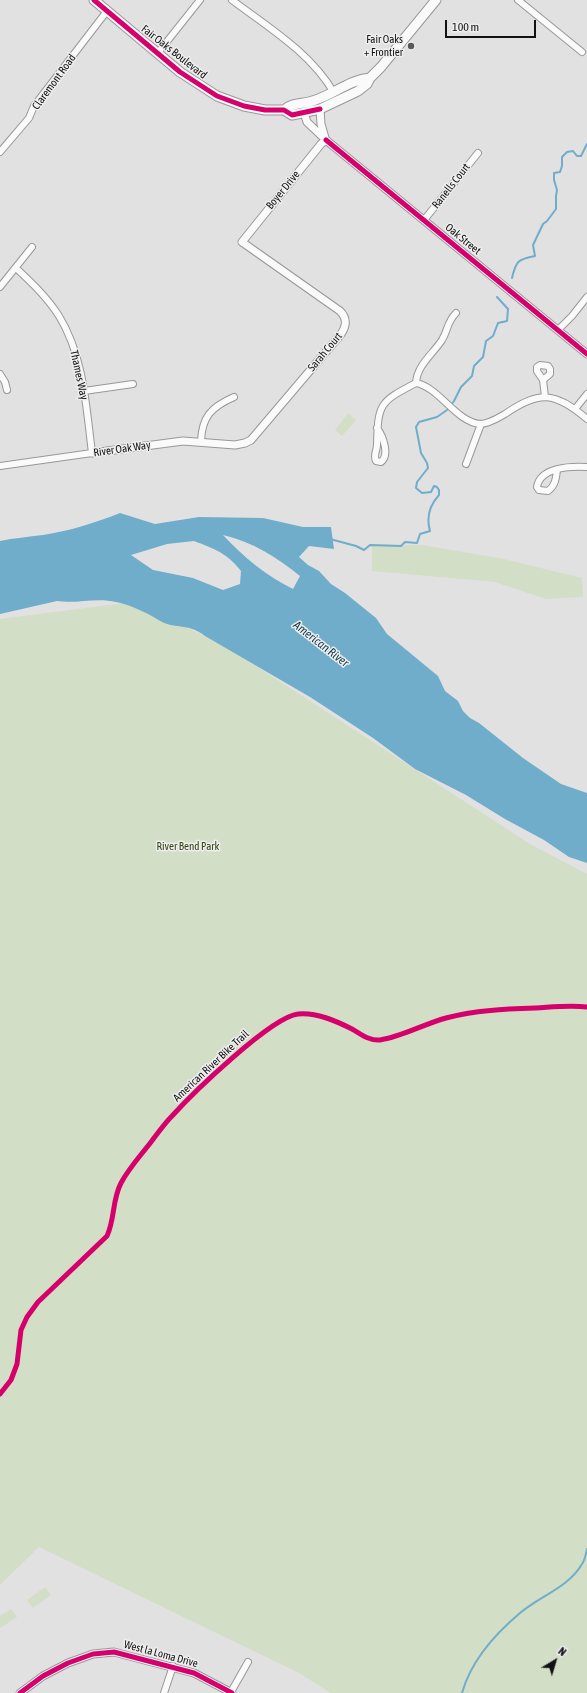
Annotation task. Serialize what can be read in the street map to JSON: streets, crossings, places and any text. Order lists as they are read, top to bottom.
{
  "streets": {
    "main road": ["Fair Oaks Boulevard"],
    "street": [
      "Claremont Road",
      "Ranells Court",
      "Boyer Drive",
      "Oak Street",
      "Sarah Court",
      "Thames Way",
      "River Oak Way",
      "West la Loma Drive"
    ],
    "cycle path": ["American River Bike Trail"]
  },
  "crossings": [
    ["Fair Oaks Boulevard", "Claremont Road"],
    ["Ranells Court", "Oak Street"],
    ["Boyer Drive", "Oak Street"],
    ["Boyer Drive", "Sarah Court"],
    ["Sarah Court", "River Oak Way"],
    ["Thames Way", "River Oak Way"]
  ],
  "water": ["American River"],
  "parks": ["River Bend Park"],
  "places": ["Fair Oaks + Frontier"],
  "scale_bar": "100 m",
  "north": "top right"
}
